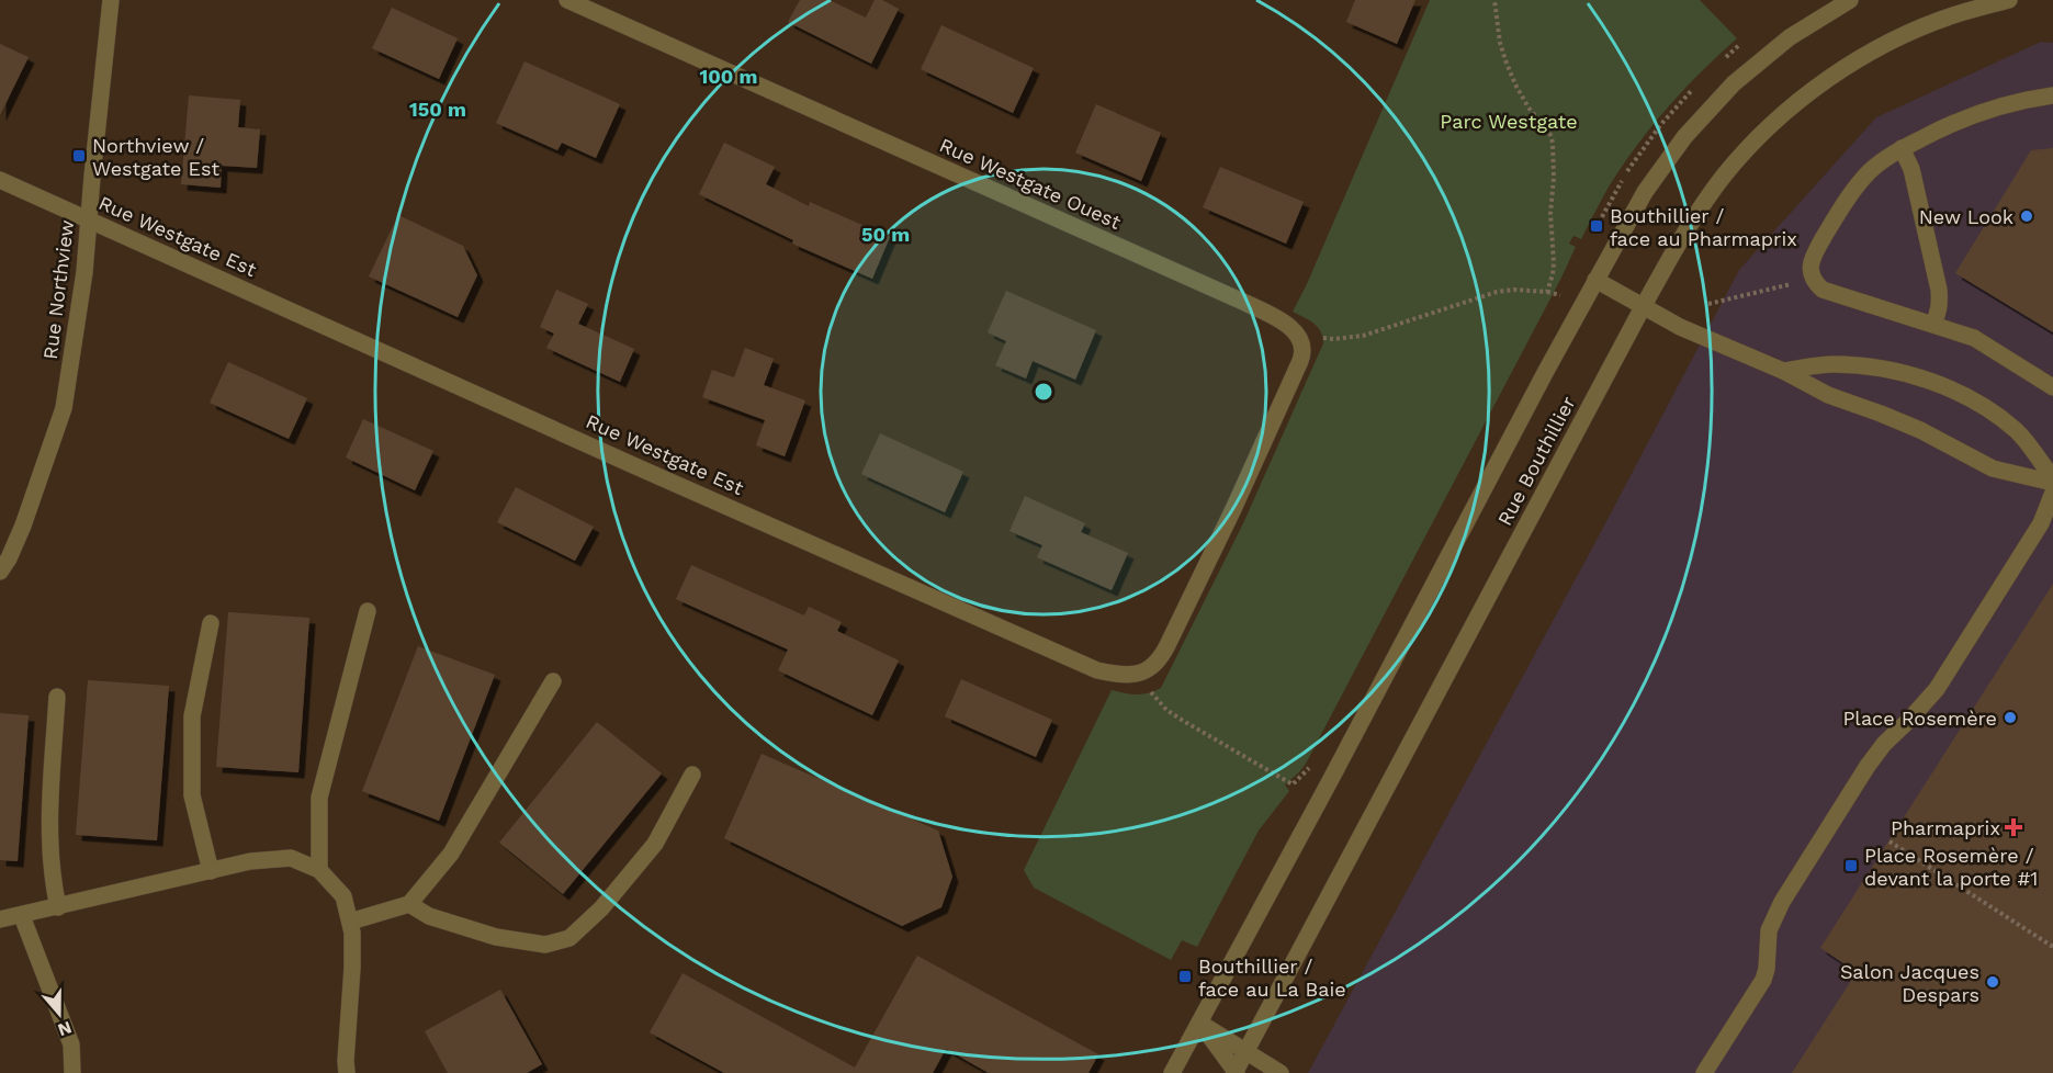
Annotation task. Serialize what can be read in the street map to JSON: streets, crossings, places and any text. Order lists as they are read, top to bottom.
{
  "streets": {
    "street": [
      "Rue Westgate Ouest",
      "Rue Westgate Est",
      "Rue Northview",
      "Rue Bouthillier"
    ]
  },
  "crossings": [
    ["Rue Westgate Ouest", "Rue Westgate Est"],
    ["Rue Westgate Est", "Rue Northview"]
  ],
  "parks": ["Parc Westgate"],
  "places": {
    "transit": [
      "Northview / Westgate Est",
      "Bouthillier / face au Pharmaprix",
      "Place Rosemère / devant la porte #1",
      "Bouthillier / face au La Baie"
    ],
    "other": ["New Look", "Place Rosemère", "Salon Jacques Despars"],
    "health": ["Pharmaprix"]
  },
  "north": "bottom",
  "rings": ["100 m", "150 m", "50 m"]
}
